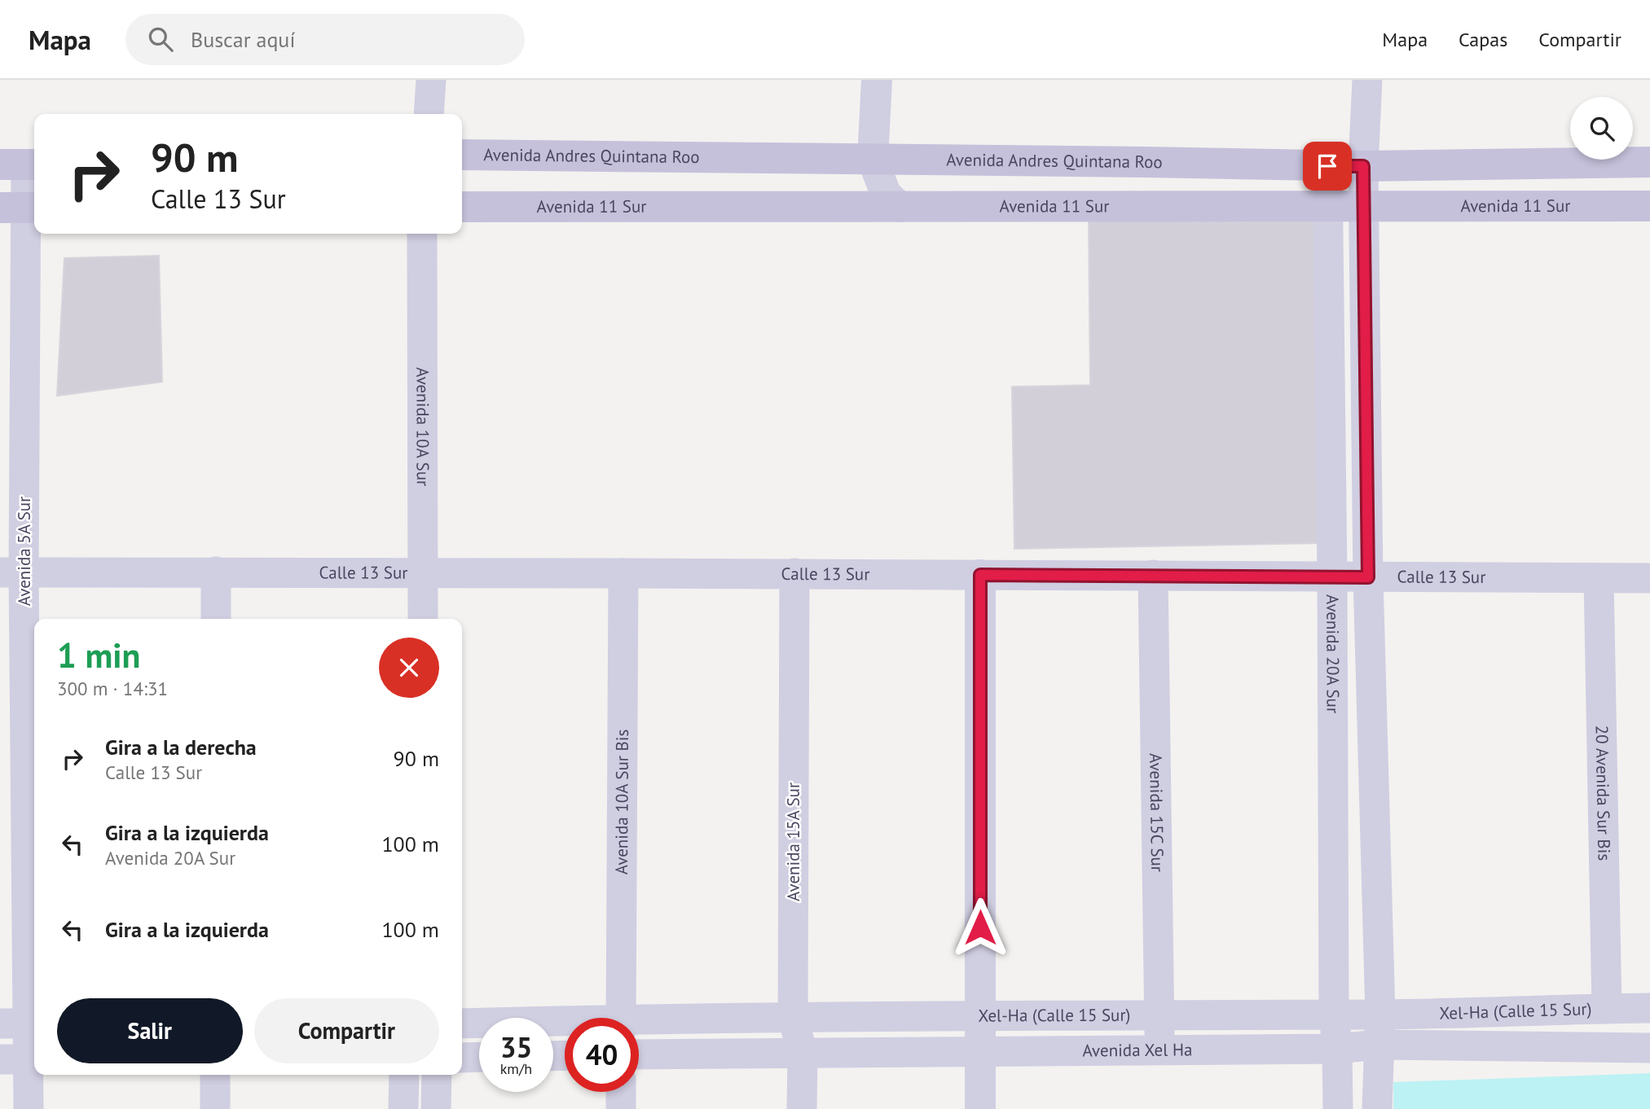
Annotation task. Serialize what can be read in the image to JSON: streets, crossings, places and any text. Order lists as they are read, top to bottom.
{
  "streets": {
    "main road": ["Avenida Andres Quintana Roo", "Avenida 11 Sur"],
    "street": [
      "Avenida 10A Sur",
      "Avenida 5A Sur",
      "Calle 13 Sur",
      "Avenida 20A Sur",
      "20 Avenida Sur Bis",
      "Avenida 10A Sur Bis",
      "Avenida 15C Sur",
      "Avenida 15A Sur",
      "Xel-Ha (Calle 15 Sur)",
      "Avenida Xel Ha"
    ]
  },
  "crossings": [
    ["Avenida Andres Quintana Roo", "Avenida 20A Sur"],
    ["Avenida 11 Sur", "Avenida 20A Sur"],
    ["Avenida 10A Sur", "Calle 13 Sur"],
    ["Avenida 5A Sur", "Calle 13 Sur"],
    ["Calle 13 Sur", "Avenida 20A Sur"],
    ["Calle 13 Sur", "20 Avenida Sur Bis"],
    ["Calle 13 Sur", "Avenida 10A Sur Bis"],
    ["Calle 13 Sur", "Avenida 15C Sur"],
    ["Calle 13 Sur", "Avenida 15A Sur"],
    ["Avenida 20A Sur", "Xel-Ha (Calle 15 Sur)"],
    ["Avenida 20A Sur", "Avenida Xel Ha"],
    ["20 Avenida Sur Bis", "Xel-Ha (Calle 15 Sur)"],
    ["Avenida 15C Sur", "Xel-Ha (Calle 15 Sur)"],
    ["Avenida 15C Sur", "Avenida Xel Ha"],
    ["Avenida 15A Sur", "Xel-Ha (Calle 15 Sur)"],
    ["Avenida 15A Sur", "Avenida Xel Ha"]
  ],
  "page": {
    "header": "Mapa",
    "search": "Buscar aquí",
    "nav": ["Mapa", "Capas", "Compartir"],
    "turn": ["90 m", "Calle 13 Sur"],
    "heading": ["1 min", "300 m · 14:31"],
    "list": [
      {
        "name": "Gira a la derecha",
        "note": "Calle 13 Sur",
        "value": "90 m"
      },
      {
        "name": "Gira a la izquierda",
        "note": "Avenida 20A Sur",
        "value": "100 m"
      },
      {
        "name": "Gira a la izquierda",
        "value": "100 m"
      }
    ],
    "buttons": ["Salir", "Compartir"],
    "speed": "35 km/h",
    "limit": "40"
  }
}
